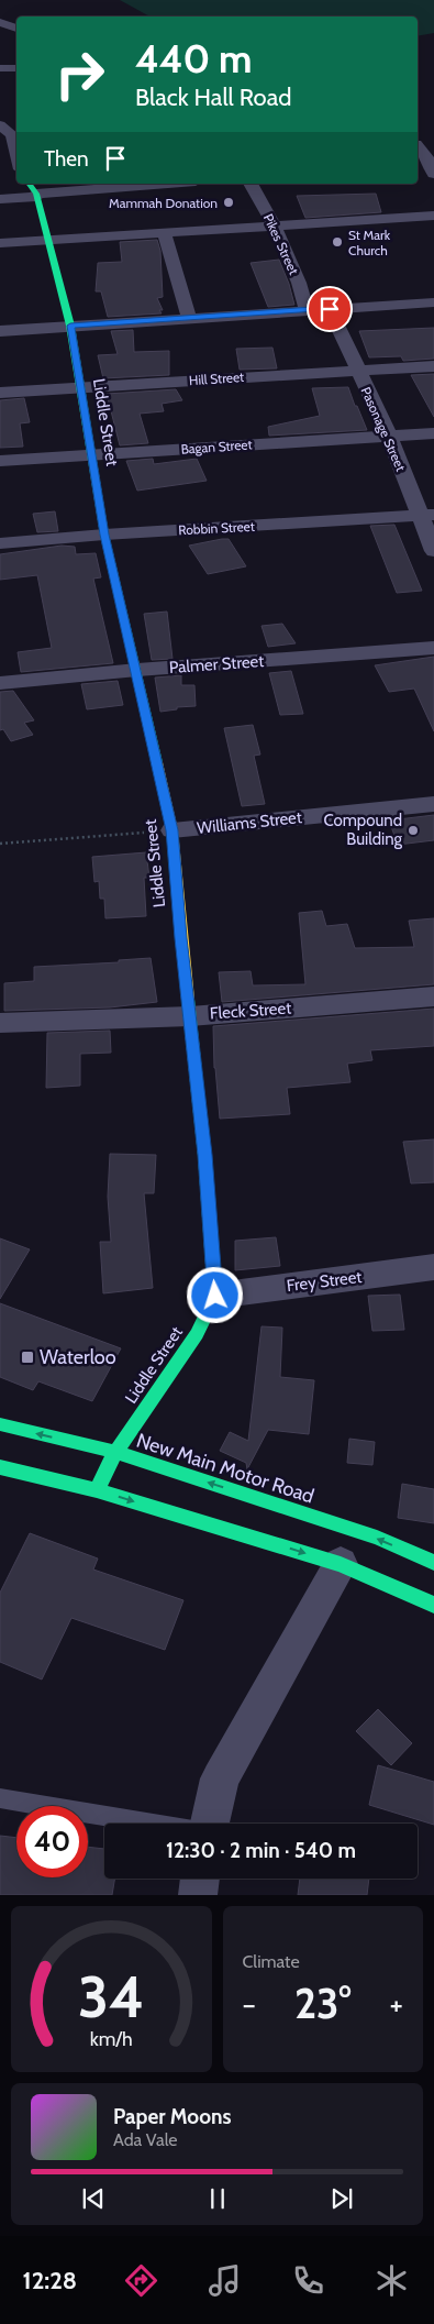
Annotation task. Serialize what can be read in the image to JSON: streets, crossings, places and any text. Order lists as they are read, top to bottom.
{
  "streets": {
    "main road": ["Liddle Street", "New Main Motor Road"],
    "street": [
      "Pikes Street",
      "Hill Street",
      "Pasonage Street",
      "Bagan Street",
      "Robbin Street",
      "Palmer Street",
      "Williams Street",
      "Fleck Street",
      "Frey Street"
    ]
  },
  "crossings": [
    ["Hill Street", "Liddle Street"],
    ["Hill Street", "Pasonage Street"],
    ["Liddle Street", "Bagan Street"],
    ["Liddle Street", "Robbin Street"],
    ["Liddle Street", "Palmer Street"],
    ["Liddle Street", "Williams Street"],
    ["Liddle Street", "Fleck Street"],
    ["Liddle Street", "Frey Street"],
    ["Liddle Street", "New Main Motor Road"],
    ["Pasonage Street", "Bagan Street"],
    ["Pasonage Street", "Robbin Street"]
  ],
  "places": {
    "other": ["Mammah Donation", "St Mark Church", "Compound Building"],
    "transit": ["Waterloo"]
  },
  "page": {
    "turn": ["440 m", "Black Hall Road"],
    "then": "Then",
    "limit": "40",
    "trip": "12:30 · 2 min · 540 m",
    "tile": "Climate",
    "heat": ["−", "23°", "+"],
    "song": ["Paper Moons", "Ada Vale"],
    "tabs": "12:28",
    "gauge": ["34", "km/h"]
  }
}
